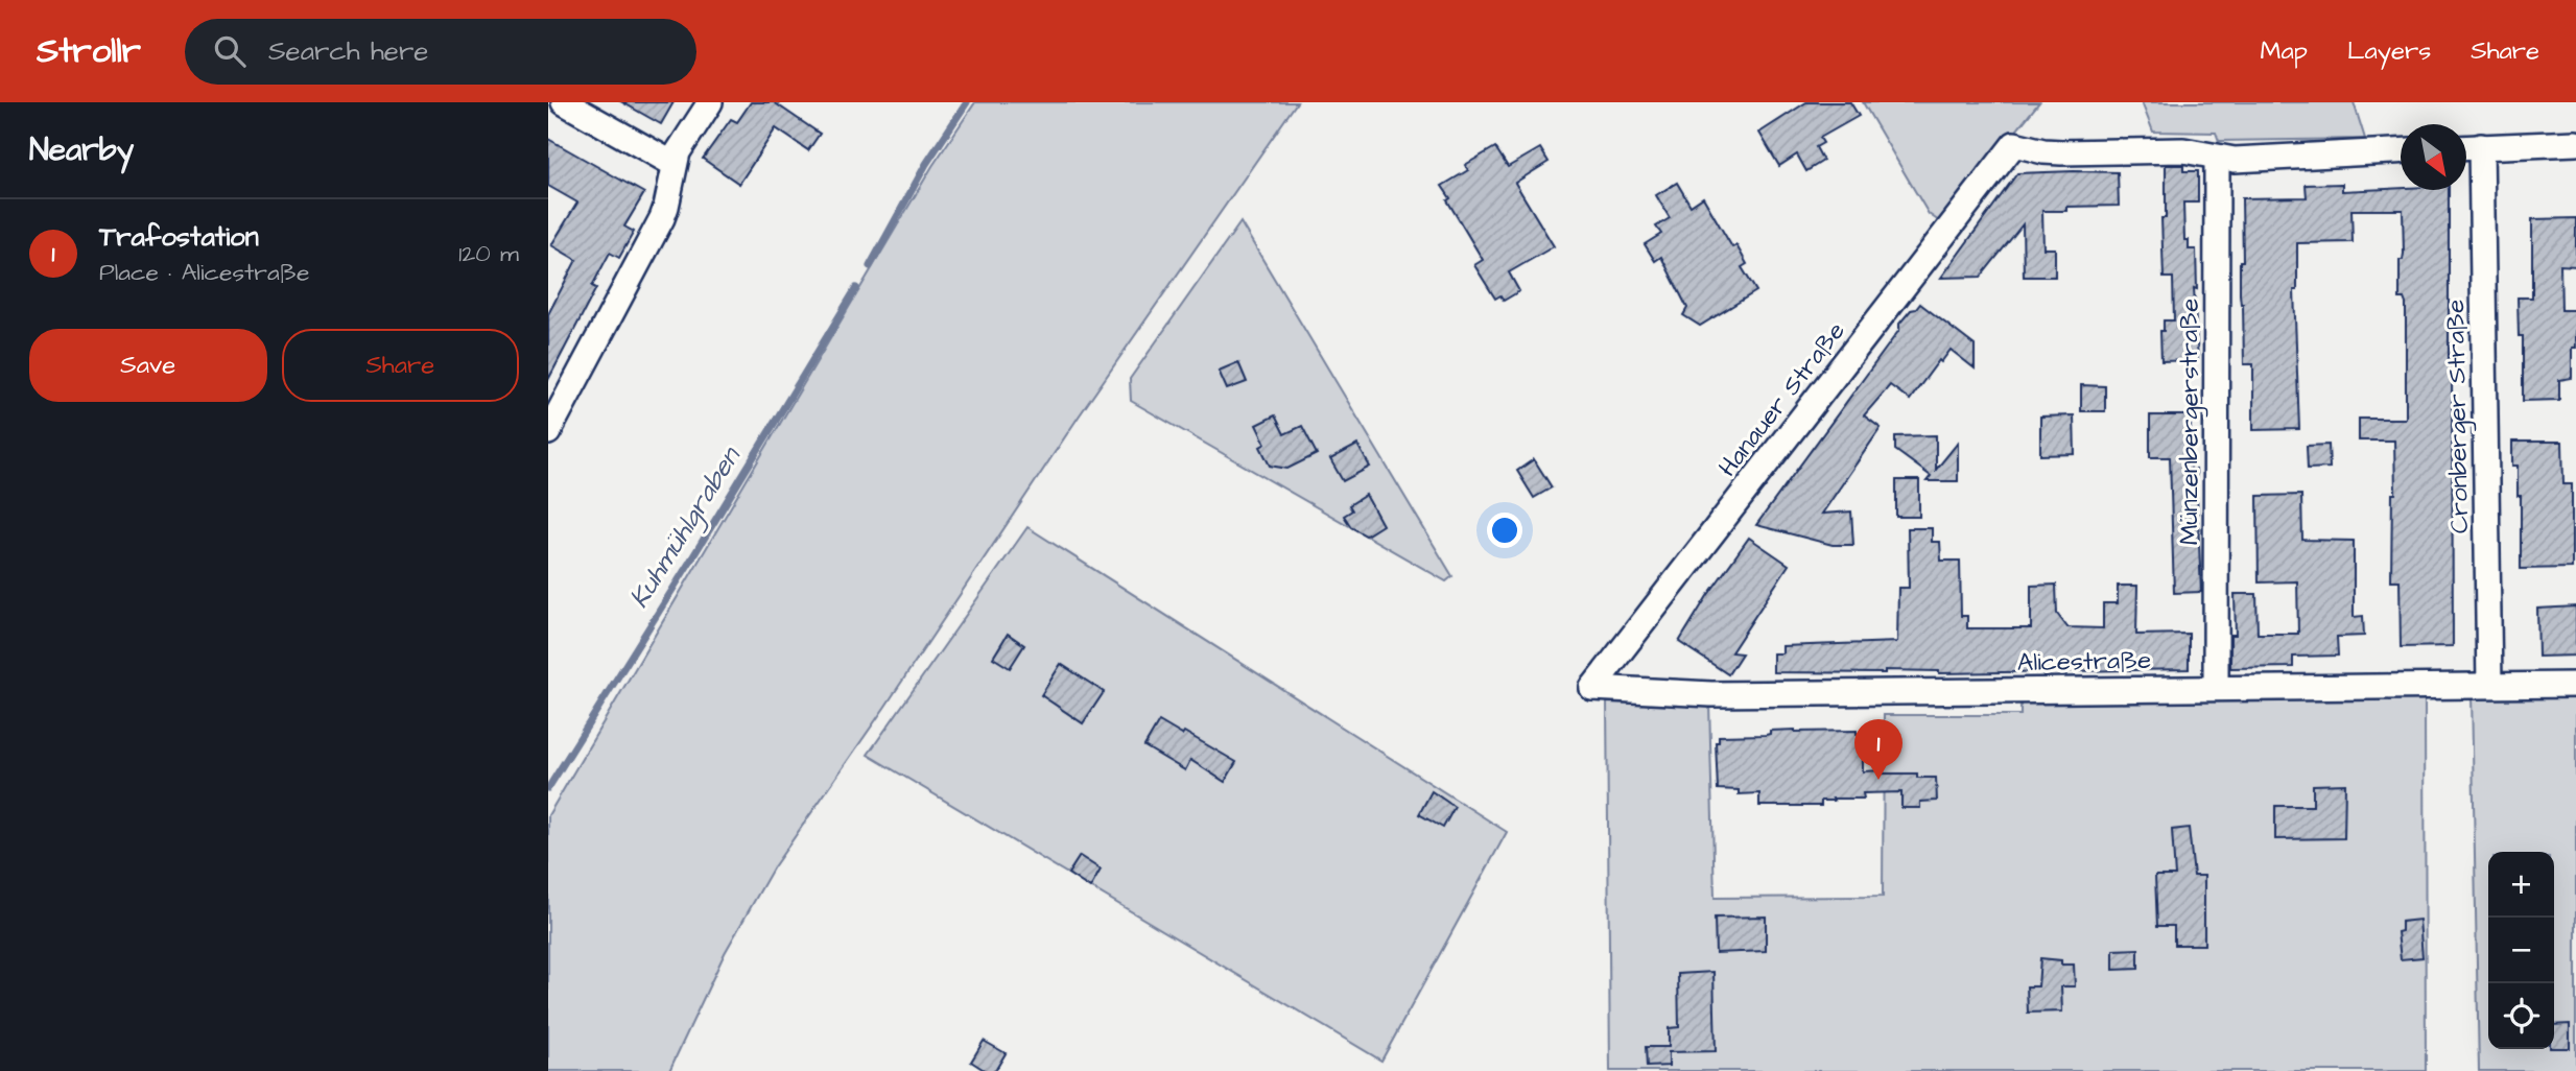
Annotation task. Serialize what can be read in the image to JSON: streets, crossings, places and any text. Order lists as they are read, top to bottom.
{
  "streets": {
    "street": [
      "Hanauer Straße",
      "Cronberger Straße",
      "Münzenbergerstraße",
      "Alicestraße"
    ]
  },
  "crossings": [
    ["Hanauer Straße", "Münzenbergerstraße"],
    ["Hanauer Straße", "Alicestraße"],
    ["Cronberger Straße", "Alicestraße"],
    ["Münzenbergerstraße", "Alicestraße"]
  ],
  "water": ["Kuhmühlgraben"],
  "north": "bottom right",
  "page": {
    "header": "Strollr",
    "search": "Search here",
    "nav": ["Map", "Layers", "Share"],
    "heading": "Nearby",
    "list": [
      {
        "mark": "1",
        "name": "Trafostation",
        "note": "Place · Alicestraße",
        "value": "120 m"
      }
    ],
    "buttons": ["Save", "Share"],
    "pins": "1",
    "map_buttons": ["+", "−"]
  }
}
